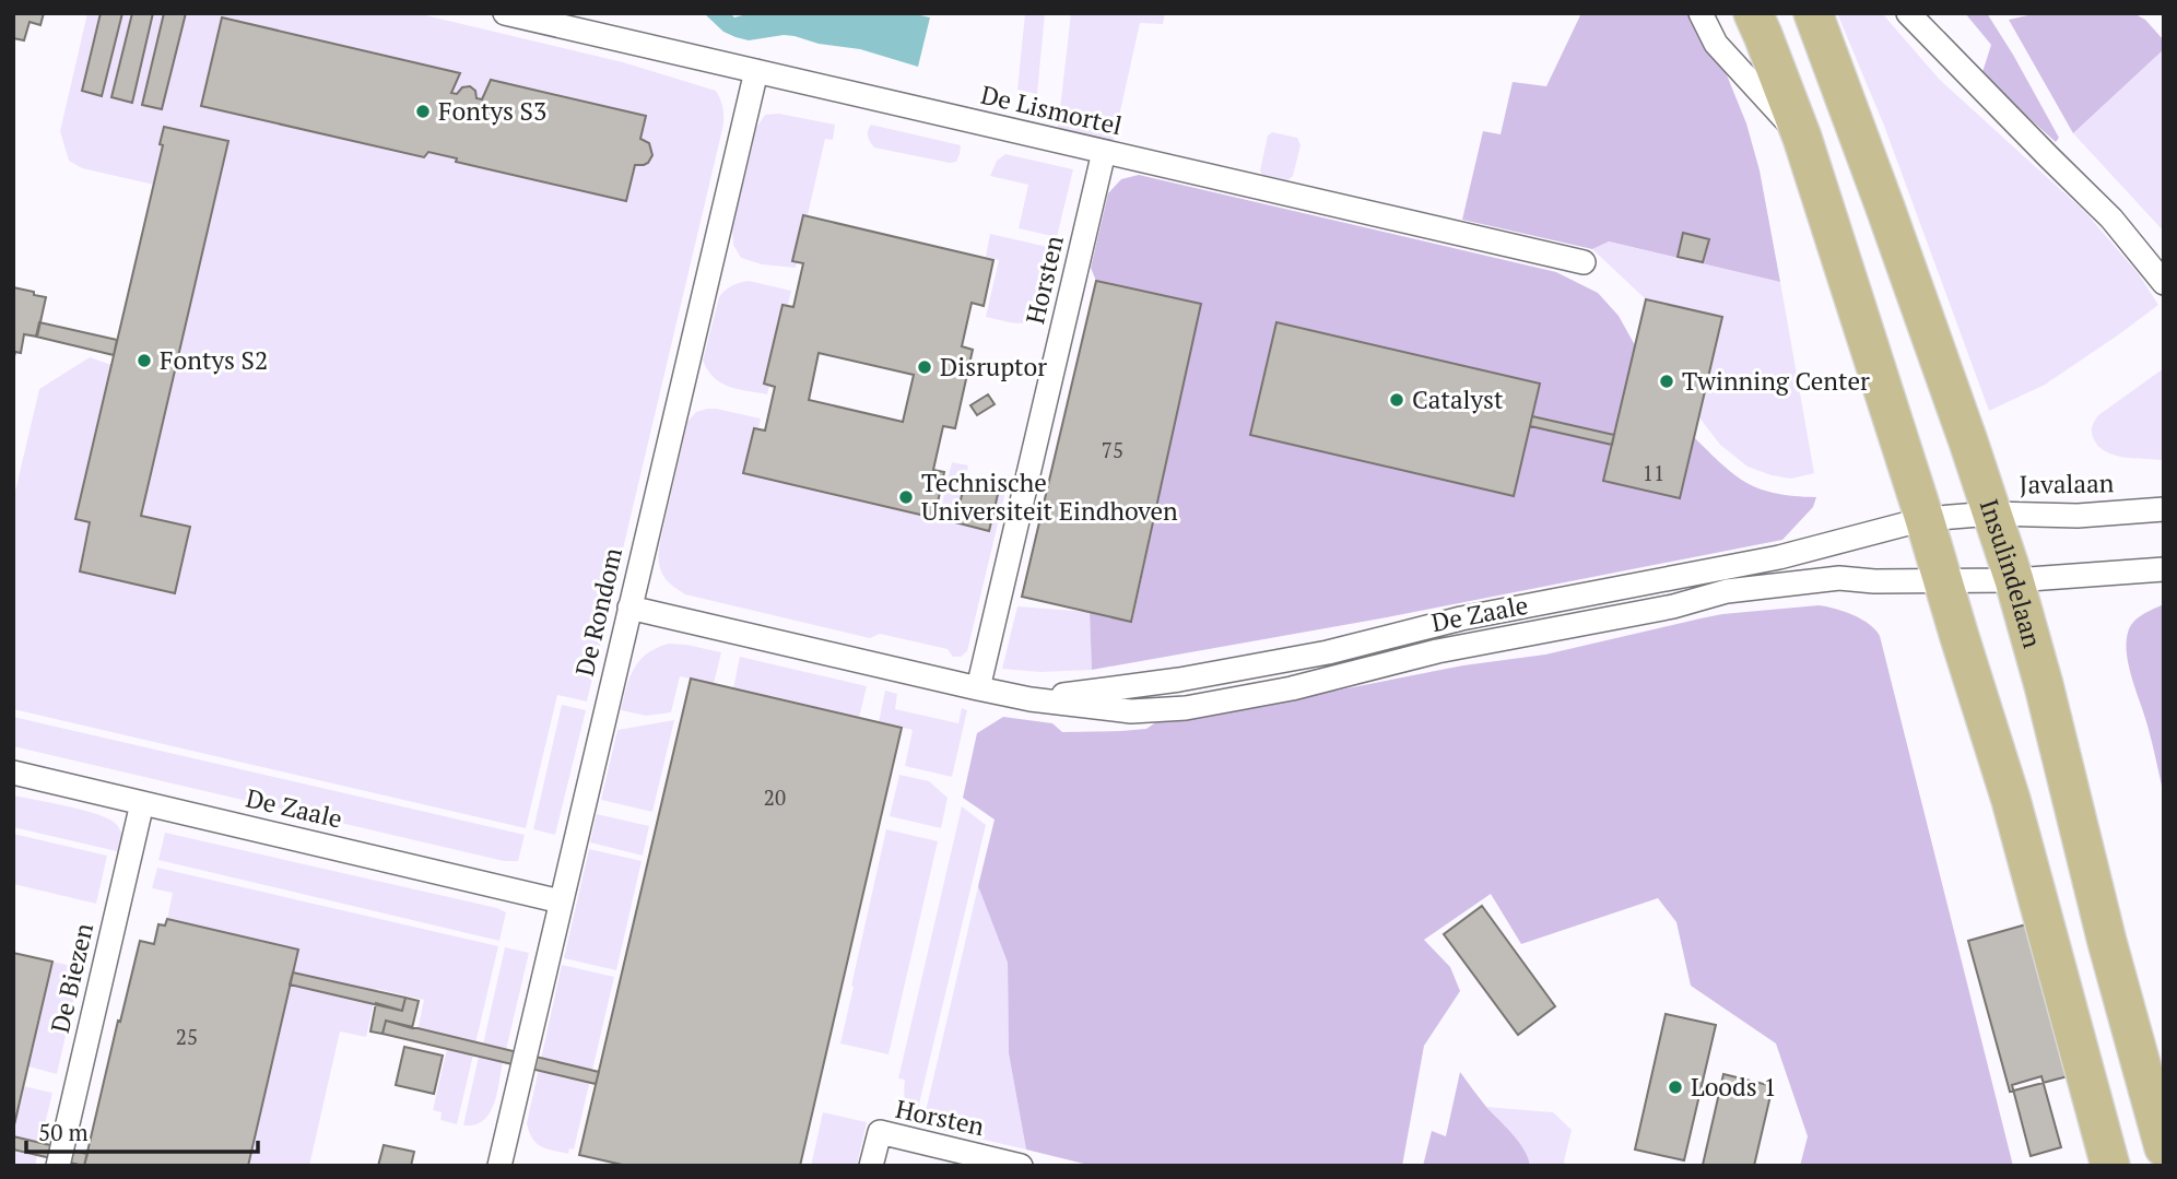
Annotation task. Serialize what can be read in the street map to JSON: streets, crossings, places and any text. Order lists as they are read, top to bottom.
{
  "streets": {
    "main road": ["Insulindelaan"],
    "street": [
      "De Lismortel",
      "Horsten",
      "Javalaan",
      "De Rondom",
      "De Zaale",
      "De Biezen"
    ]
  },
  "crossings": [
    ["De Lismortel", "Horsten"],
    ["De Lismortel", "De Rondom"],
    ["Horsten", "De Zaale"],
    ["Javalaan", "Insulindelaan"],
    ["Javalaan", "De Zaale"],
    ["De Rondom", "De Zaale"],
    ["De Zaale", "De Biezen"]
  ],
  "places": [
    "Fontys S3",
    "Fontys S2",
    "Disruptor",
    "Twinning Center",
    "Catalyst",
    "Technische Universiteit Eindhoven",
    "Loods 1"
  ],
  "house_numbers": [
    "75",
    "11",
    "20",
    "25"
  ],
  "scale_bar": "50 m"
}
